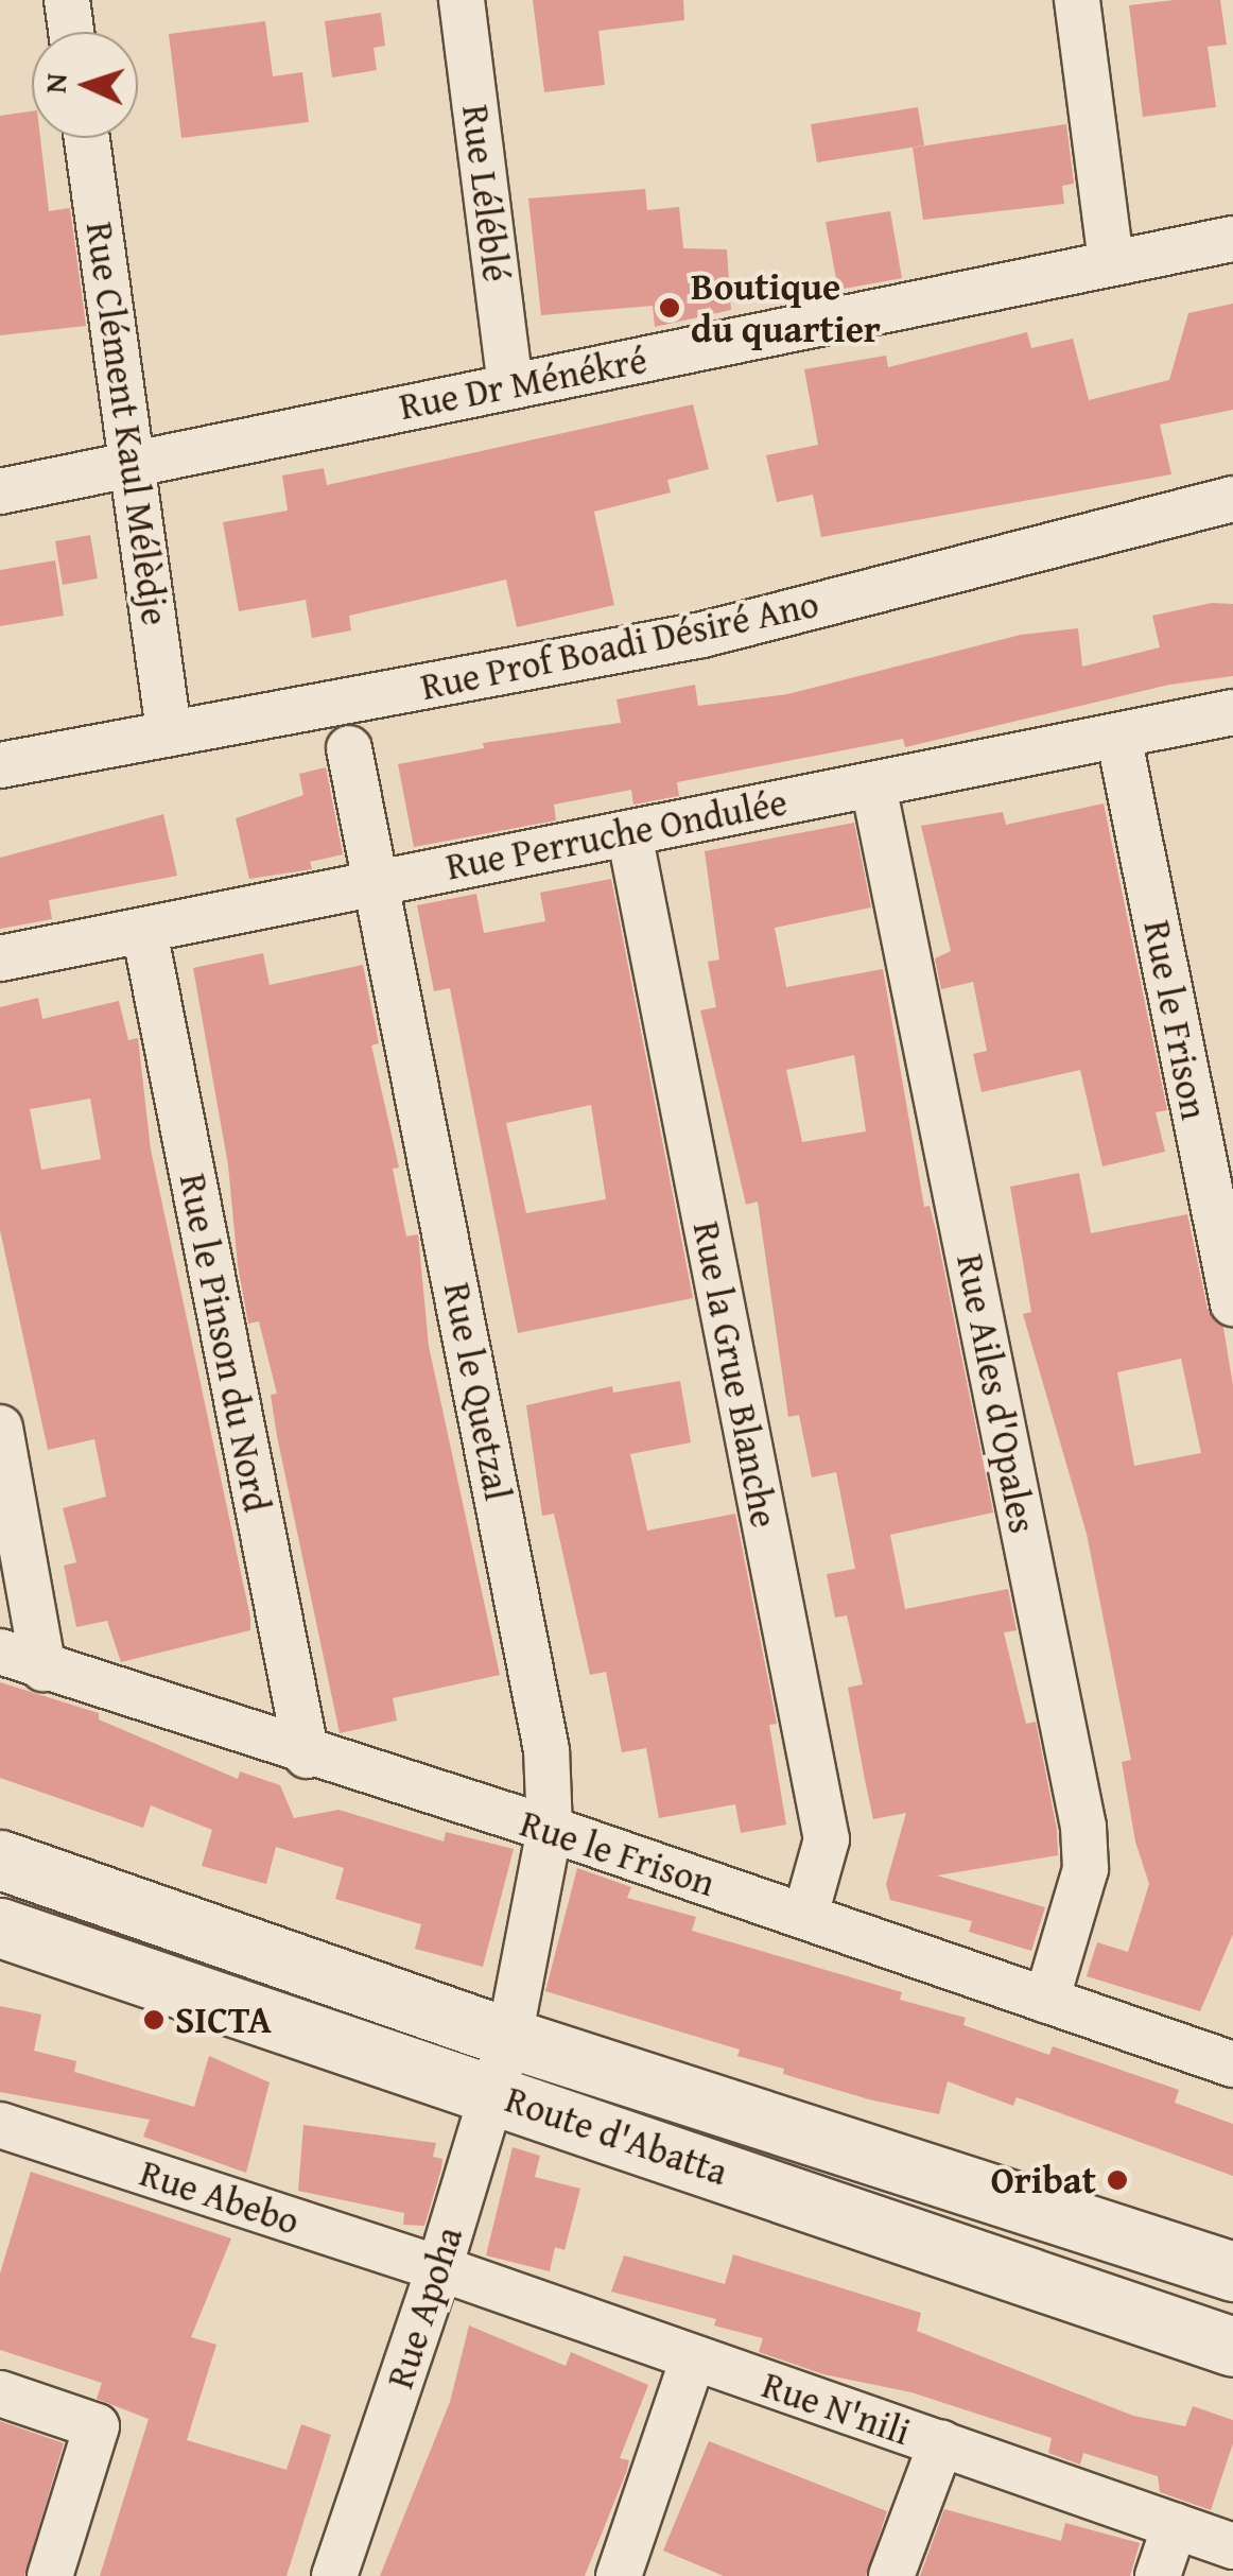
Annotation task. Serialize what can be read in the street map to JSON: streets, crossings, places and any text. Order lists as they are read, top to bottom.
{
  "streets": {
    "street": [
      "Rue Léléblé",
      "Rue Dr Ménékré",
      "Rue Clément Kaul Mélèdje",
      "Rue Prof Boadi Désiré Ano",
      "Rue Perruche Ondulée",
      "Rue le Frison",
      "Rue le Pinson du Nord",
      "Rue la Grue Blanche",
      "Rue le Quetzal",
      "Rue Ailes d'Opales",
      "Route d'Abatta",
      "Rue Abebo",
      "Rue Apoha",
      "Rue N'nili"
    ]
  },
  "crossings": [
    ["Rue Léléblé", "Rue Dr Ménékré"],
    ["Rue Dr Ménékré", "Rue Clément Kaul Mélèdje"],
    ["Rue Clément Kaul Mélèdje", "Rue Prof Boadi Désiré Ano"],
    ["Rue Perruche Ondulée", "Rue le Frison"],
    ["Rue Perruche Ondulée", "Rue le Pinson du Nord"],
    ["Rue Perruche Ondulée", "Rue la Grue Blanche"],
    ["Rue Perruche Ondulée", "Rue le Quetzal"],
    ["Rue Perruche Ondulée", "Rue Ailes d'Opales"],
    ["Rue le Frison", "Rue le Pinson du Nord"],
    ["Rue le Frison", "Rue la Grue Blanche"],
    ["Rue le Frison", "Rue le Quetzal"],
    ["Rue le Frison", "Rue Ailes d'Opales"],
    ["Rue le Quetzal", "Route d'Abatta"],
    ["Rue le Quetzal", "Rue Apoha"],
    ["Route d'Abatta", "Rue Apoha"],
    ["Rue Abebo", "Rue Apoha"],
    ["Rue Abebo", "Rue N'nili"],
    ["Rue Apoha", "Rue N'nili"]
  ],
  "places": ["Boutique du quartier", "SICTA", "Oribat"],
  "north": "left"
}
